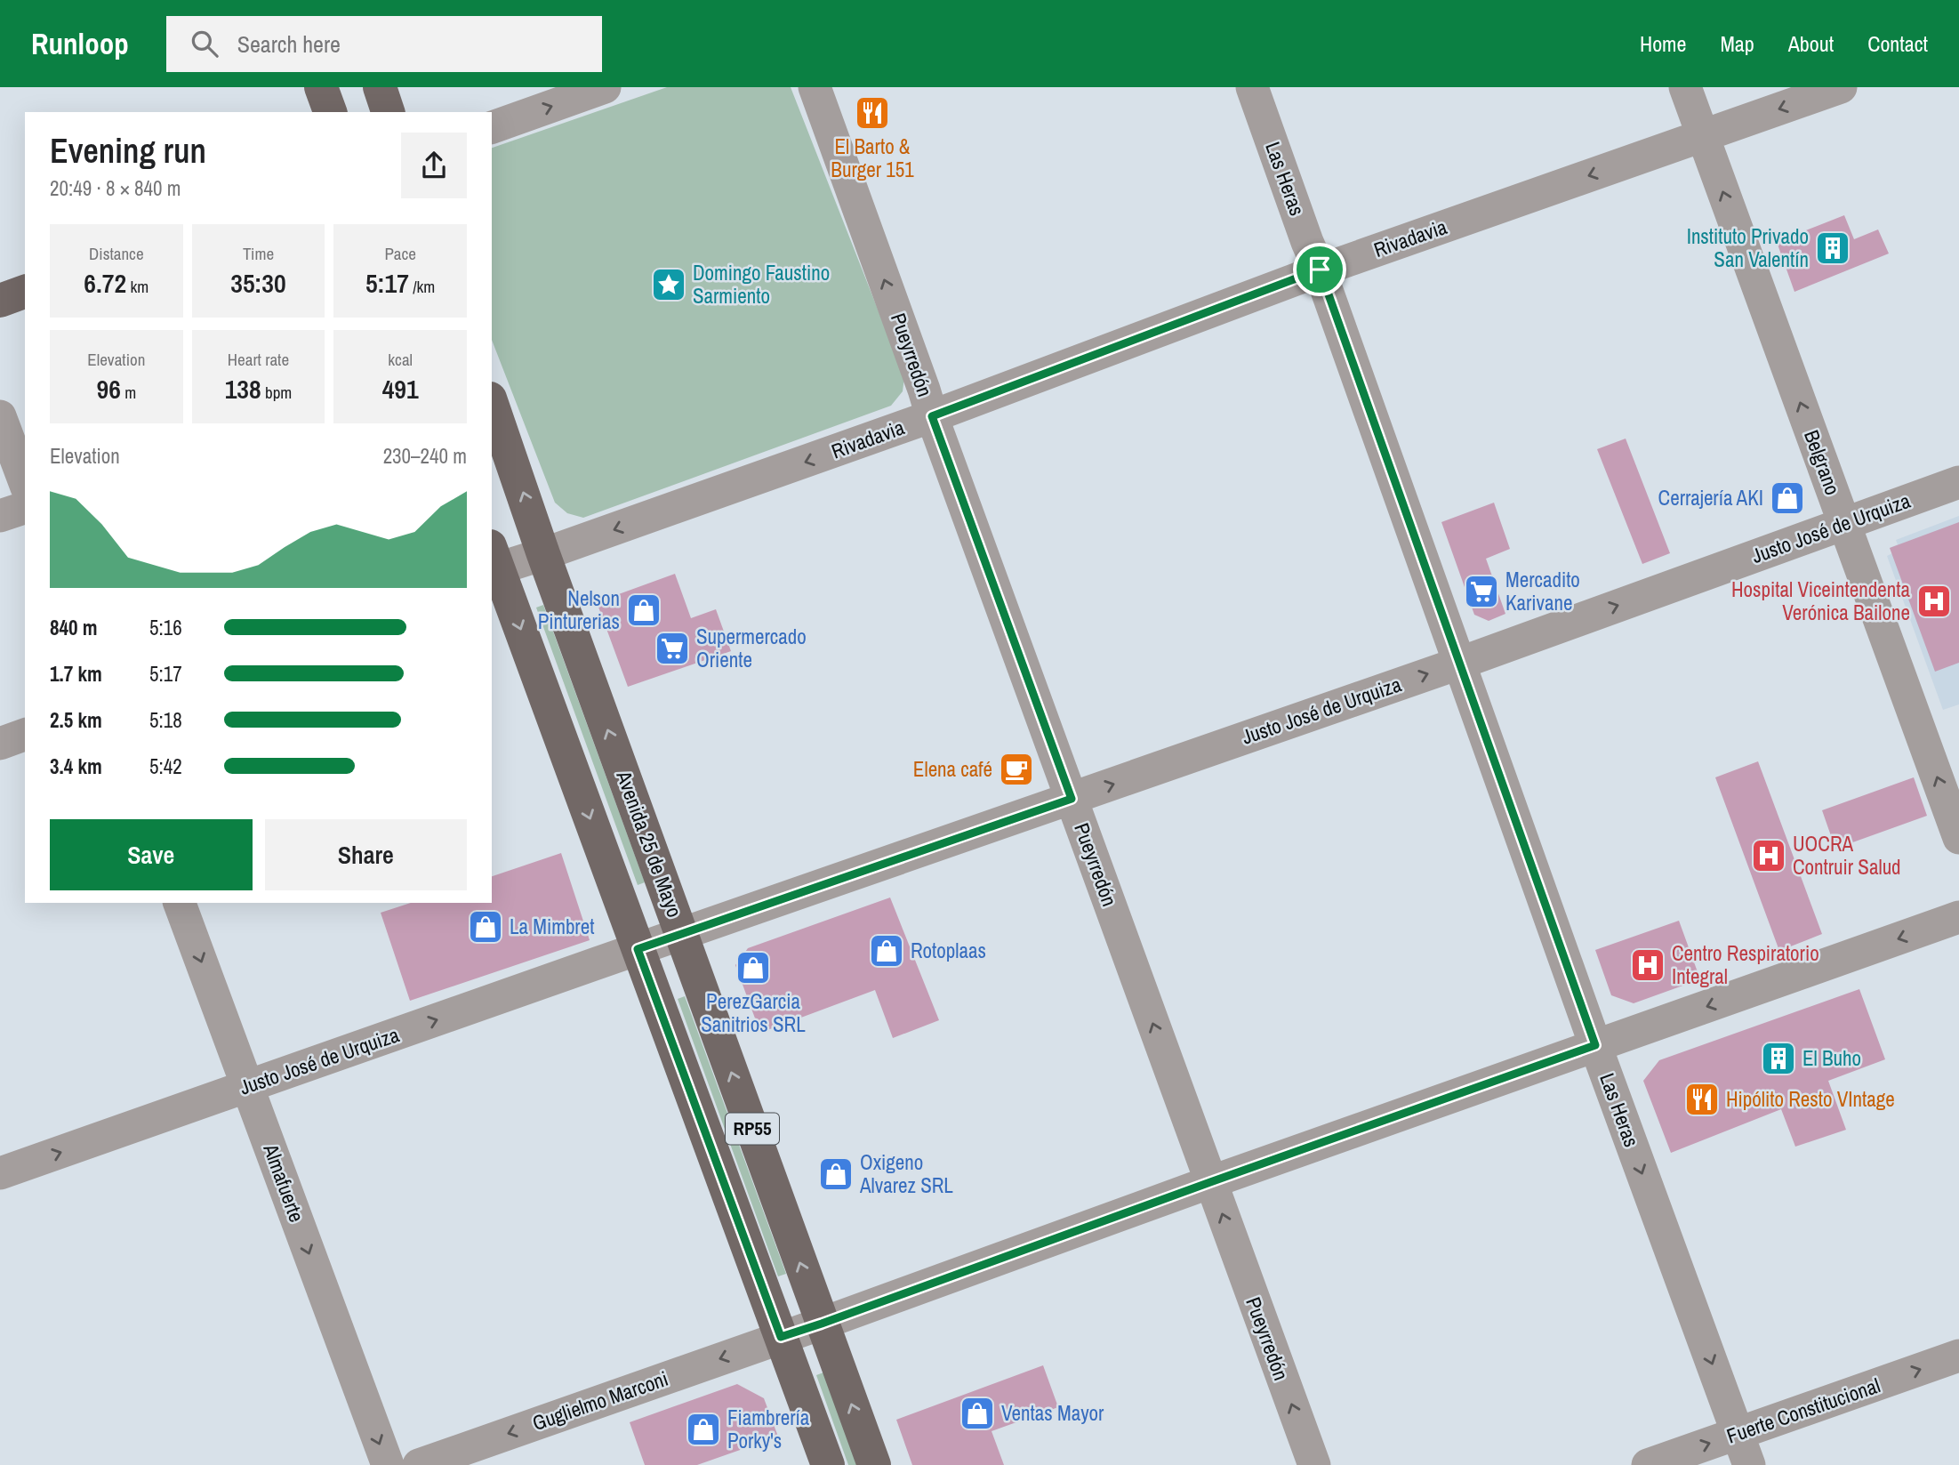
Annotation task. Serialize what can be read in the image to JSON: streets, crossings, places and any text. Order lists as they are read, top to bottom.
{
  "streets": {
    "main road": ["Avenida 25 de Mayo", "RP55"],
    "street": [
      "Las Heras",
      "Rivadavia",
      "Pueyrredón",
      "Belgrano",
      "Justo José de Urquiza",
      "Almafuerte",
      "Guglielmo Marconi",
      "Fuerte Constitucional"
    ]
  },
  "crossings": [
    ["Las Heras", "Rivadavia"],
    ["Las Heras", "Justo José de Urquiza"],
    ["Las Heras", "Fuerte Constitucional"],
    ["Rivadavia", "Pueyrredón"],
    ["Rivadavia", "Belgrano"],
    ["Rivadavia", "Avenida 25 de Mayo"],
    ["Rivadavia", "RP55"],
    ["Pueyrredón", "Justo José de Urquiza"],
    ["Belgrano", "Justo José de Urquiza"],
    ["Justo José de Urquiza", "Avenida 25 de Mayo"],
    ["Justo José de Urquiza", "RP55"],
    ["Justo José de Urquiza", "Almafuerte"],
    ["Avenida 25 de Mayo", "Guglielmo Marconi"],
    ["RP55", "Guglielmo Marconi"]
  ],
  "one_way": [
    "Rivadavia",
    "Pueyrredón",
    "Belgrano",
    "Justo José de Urquiza",
    "Almafuerte",
    "Guglielmo Marconi",
    "Fuerte Constitucional"
  ],
  "places": {
    "restaurant": ["El Barto & Burger 151", "Hipólito Resto VIntage"],
    "building": ["Instituto Privado San Valentín", "El Buho"],
    "place": ["Domingo Faustino Sarmiento"],
    "shop": [
      "Cerrajería AKI",
      "Nelson Pinturerias",
      "La Mimbret",
      "Rotoplaas",
      "PerezGarcia Sanitrios SRL",
      "Oxigeno Alvarez SRL",
      "Ventas Mayor",
      "Fiambrería Porky's"
    ],
    "supermarket": ["Mercadito Karivane", "Supermercado Oriente"],
    "hospital": ["Hospital Viceintendenta Verónica Bailone", "UOCRA Contruir Salud", "Centro Respiratorio Integral"],
    "cafe": ["Elena café"]
  },
  "page": {
    "header": "Runloop",
    "search": "Search here",
    "nav": [
      "Home",
      "Map",
      "About",
      "Contact"
    ],
    "heading": ["Evening run", "20:49 · 8 × 840 m"],
    "stats": [
      ["Distance", "6.72 km"],
      ["Time", "35:30"],
      ["Pace", "5:17 /km"],
      ["Elevation", "96 m"],
      ["Heart rate", "138 bpm"],
      ["kcal", "491"]
    ],
    "chart": ["Elevation", "230–240 m"],
    "list": [
      {
        "name": "840 m",
        "note": "5:16"
      },
      {
        "name": "1.7 km",
        "note": "5:17"
      },
      {
        "name": "2.5 km",
        "note": "5:18"
      },
      {
        "name": "3.4 km",
        "note": "5:42"
      }
    ],
    "buttons": ["Save", "Share"]
  }
}
